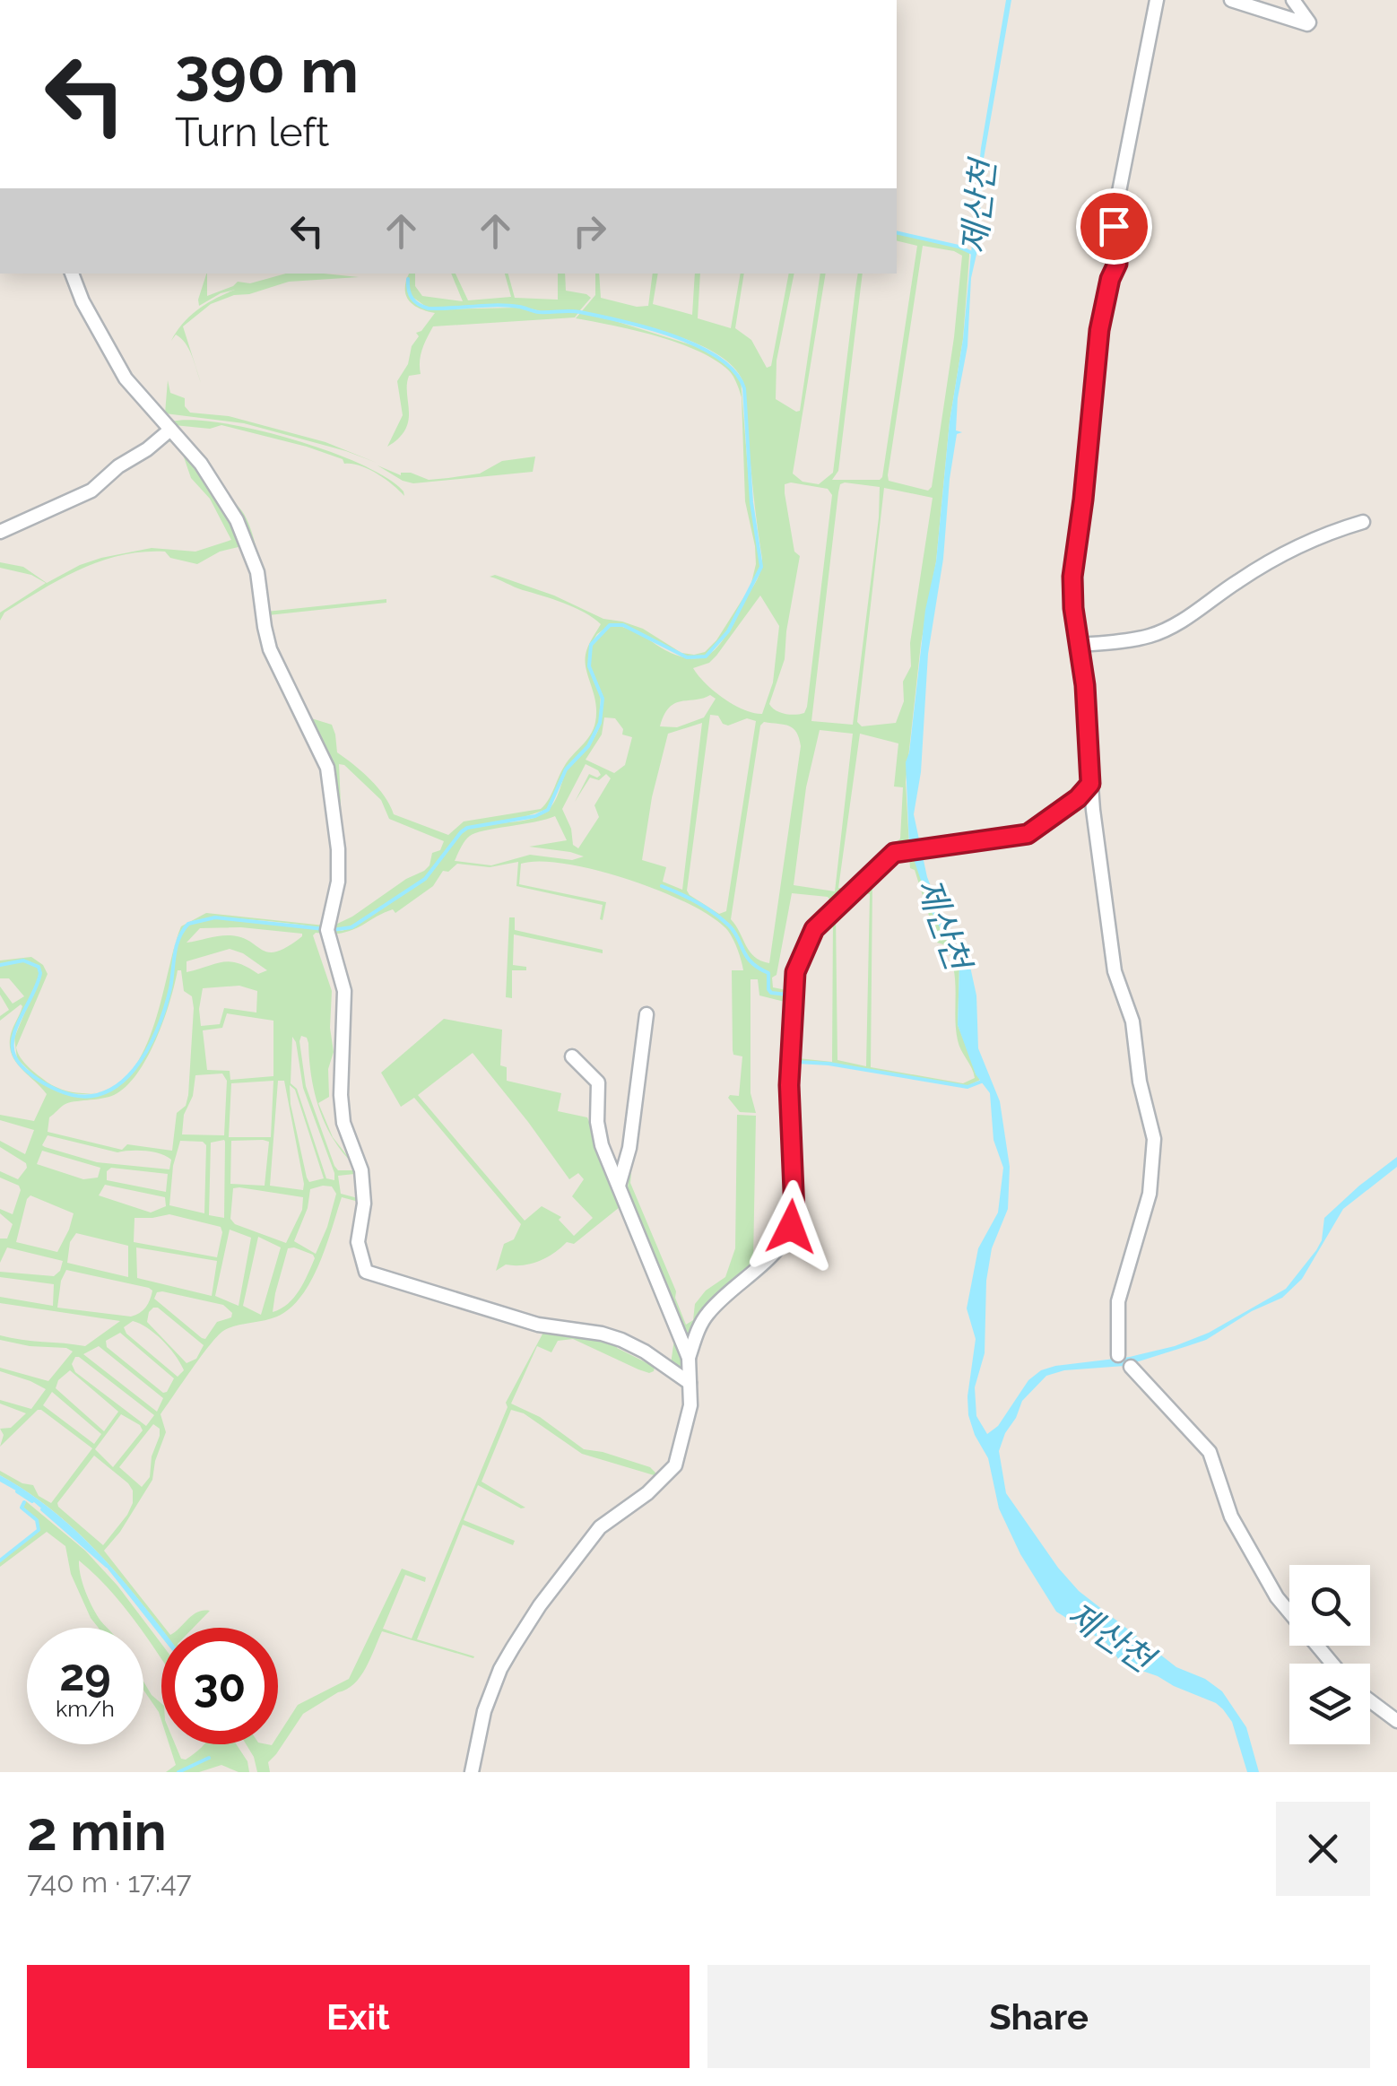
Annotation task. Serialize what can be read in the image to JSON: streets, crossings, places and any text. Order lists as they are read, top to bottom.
{
  "water": ["제산천"],
  "page": {
    "turn": ["390 m", "Turn left"],
    "speed": "29 km/h",
    "limit": "30",
    "heading": ["2 min", "740 m · 17:47"],
    "buttons": ["Exit", "Share"]
  }
}
